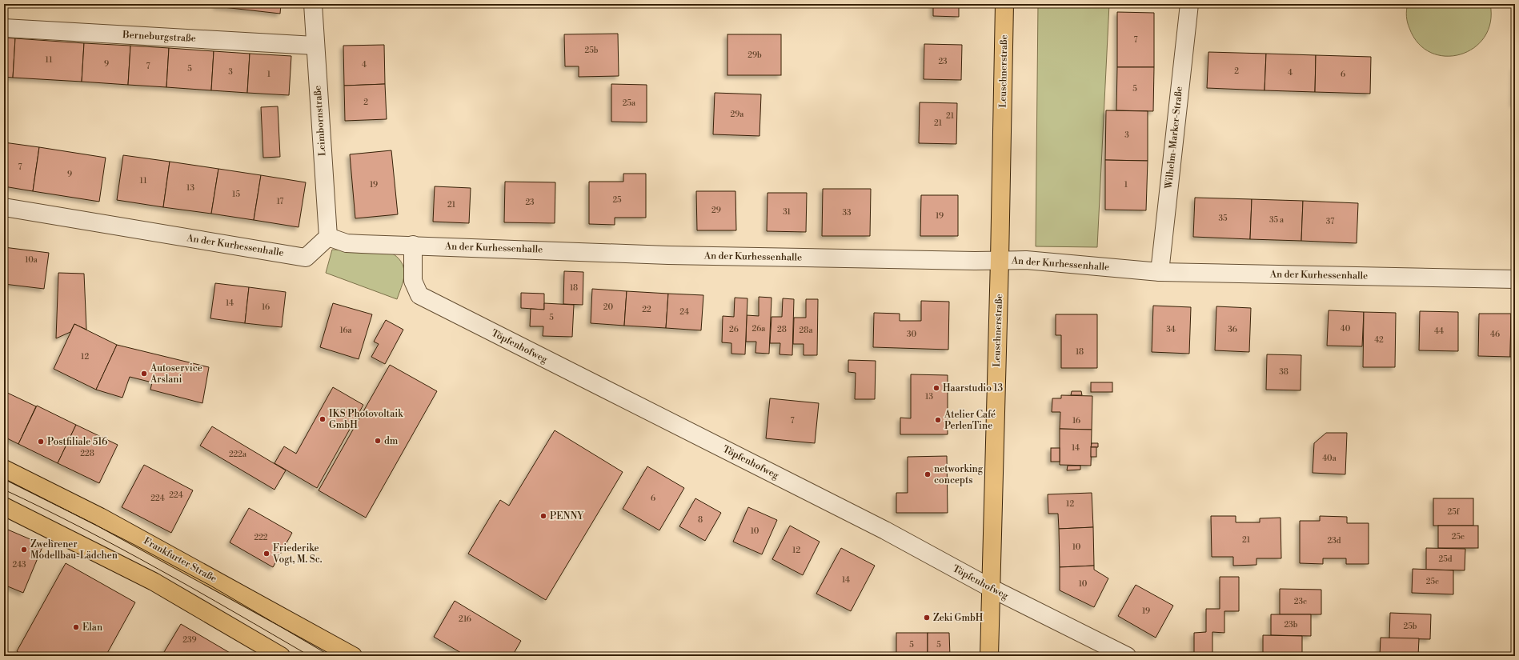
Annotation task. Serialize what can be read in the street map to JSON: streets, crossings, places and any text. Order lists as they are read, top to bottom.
{
  "streets": {
    "main road": ["Leuschnerstraße", "Frankfurter Straße"],
    "street": [
      "Berneburgstraße",
      "Leimbornstraße",
      "Wilhelm-Marker-Straße",
      "An der Kurhessenhalle",
      "Töpfenhofweg"
    ]
  },
  "crossings": [
    ["Berneburgstraße", "Leimbornstraße"],
    ["Leuschnerstraße", "An der Kurhessenhalle"],
    ["Leuschnerstraße", "Töpfenhofweg"],
    ["Leimbornstraße", "An der Kurhessenhalle"],
    ["Wilhelm-Marker-Straße", "An der Kurhessenhalle"],
    ["An der Kurhessenhalle", "Töpfenhofweg"]
  ],
  "places": [
    "Autoservice Arslani",
    "Haarstudio 13",
    "IKS Photovoltaik GmbH",
    "Atelier Café PerlenTine",
    "dm",
    "Postfiliale 516",
    "networking concepts",
    "PENNY",
    "Zwehrener Modellbau-Lädchen",
    "Friederike Vogt, M. Sc.",
    "Zeki GmbH",
    "Elan"
  ],
  "house_numbers": [
    "7",
    "25b",
    "29b",
    "11",
    "23",
    "9",
    "4",
    "7",
    "5",
    "2",
    "3",
    "4",
    "1",
    "6",
    "5",
    "2",
    "25a",
    "29a",
    "21",
    "21",
    "3",
    "7",
    "9",
    "11",
    "19",
    "1",
    "13",
    "15",
    "25",
    "17",
    "23",
    "21",
    "29",
    "31",
    "33",
    "19",
    "35",
    "35 a",
    "37",
    "10a",
    "18",
    "14",
    "16",
    "20",
    "22",
    "24",
    "5",
    "26a",
    "40",
    "26",
    "28",
    "34",
    "36",
    "16a",
    "28a",
    "44",
    "30",
    "46",
    "42",
    "18",
    "12",
    "38",
    "13",
    "7",
    "16",
    "14",
    "228",
    "222a",
    "40a",
    "224",
    "224",
    "6",
    "12",
    "25f",
    "8",
    "10",
    "25e",
    "222",
    "21",
    "23d",
    "10",
    "12",
    "25d",
    "243",
    "14",
    "25c",
    "10",
    "23c",
    "19",
    "216",
    "23b",
    "25b",
    "239",
    "5",
    "5"
  ]
}
